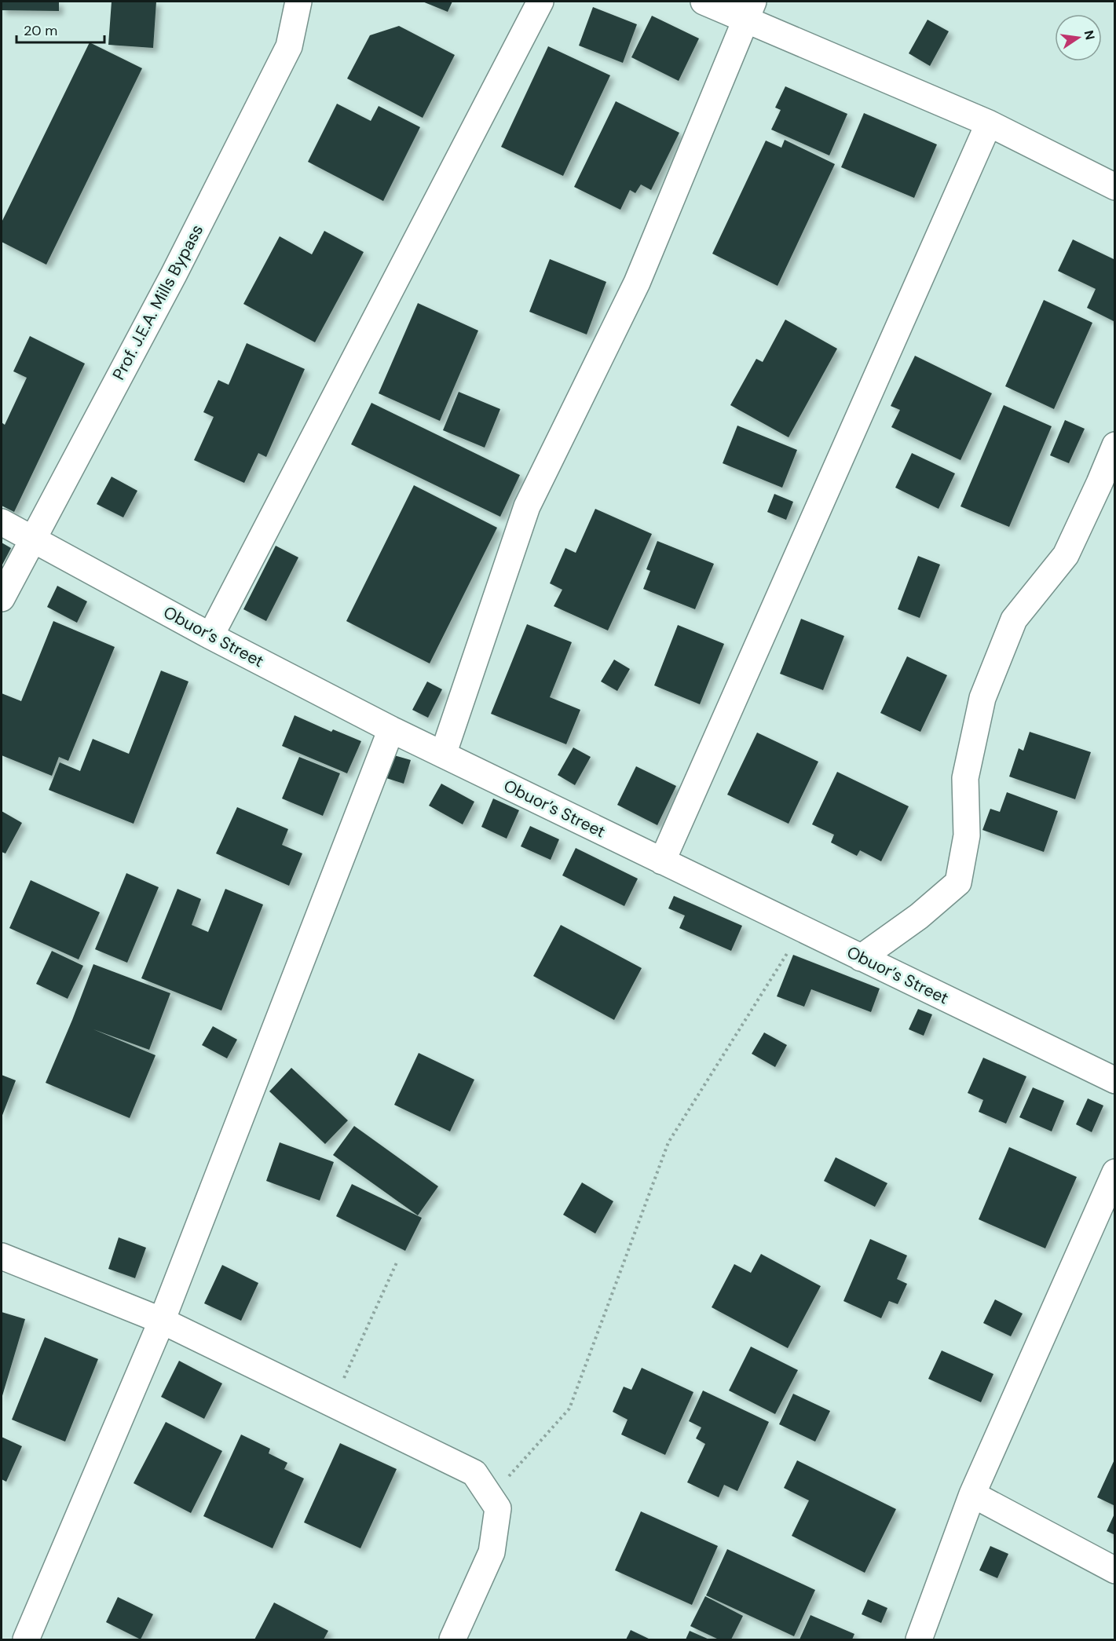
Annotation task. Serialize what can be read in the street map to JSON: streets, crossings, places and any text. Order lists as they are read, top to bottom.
{
  "streets": {
    "street": ["Prof. J.E.A. Mills Bypass", "Obuor’s Street"]
  },
  "crossings": [
    ["Prof. J.E.A. Mills Bypass", "Obuor’s Street"]
  ],
  "scale_bar": "20 m",
  "north": "right"
}
